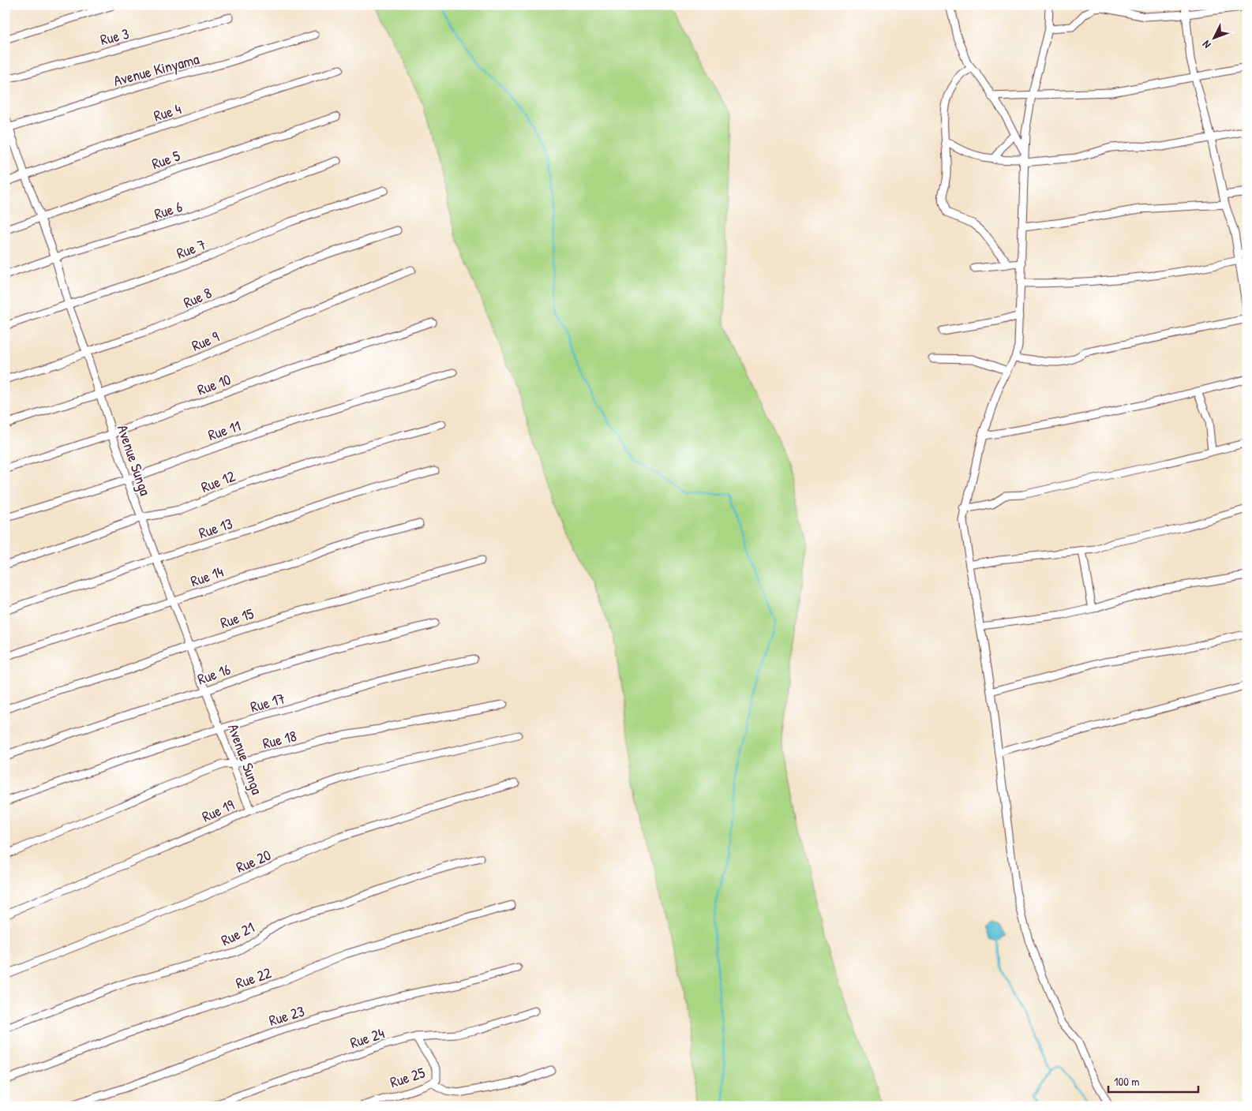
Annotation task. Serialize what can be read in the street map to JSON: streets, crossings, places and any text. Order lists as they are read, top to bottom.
{
  "streets": {
    "street": [
      "Rue 3",
      "Avenue Kinyama",
      "Rue 4",
      "Rue 5",
      "Rue 6",
      "Rue 7",
      "Rue 8",
      "Rue 9",
      "Rue 10",
      "Rue 11",
      "Avenue Sunga",
      "Rue 12",
      "Rue 13",
      "Rue 14",
      "Rue 15",
      "Rue 16",
      "Rue 17",
      "Rue 18",
      "Rue 19",
      "Rue 20",
      "Rue 21",
      "Rue 22",
      "Rue 23",
      "Rue 24",
      "Rue 25"
    ]
  },
  "crossings": [
    ["Avenue Kinyama", "Avenue Sunga"],
    ["Rue 4", "Avenue Sunga"],
    ["Rue 5", "Avenue Sunga"],
    ["Rue 6", "Avenue Sunga"],
    ["Rue 7", "Avenue Sunga"],
    ["Rue 8", "Avenue Sunga"],
    ["Rue 9", "Avenue Sunga"],
    ["Rue 10", "Avenue Sunga"],
    ["Rue 11", "Avenue Sunga"],
    ["Avenue Sunga", "Rue 12"],
    ["Avenue Sunga", "Rue 13"],
    ["Avenue Sunga", "Rue 14"],
    ["Avenue Sunga", "Rue 15"],
    ["Avenue Sunga", "Rue 16"],
    ["Avenue Sunga", "Rue 17"],
    ["Avenue Sunga", "Rue 18"],
    ["Avenue Sunga", "Rue 19"],
    ["Rue 24", "Rue 25"]
  ],
  "scale_bar": "100 m",
  "north": "bottom left"
}
